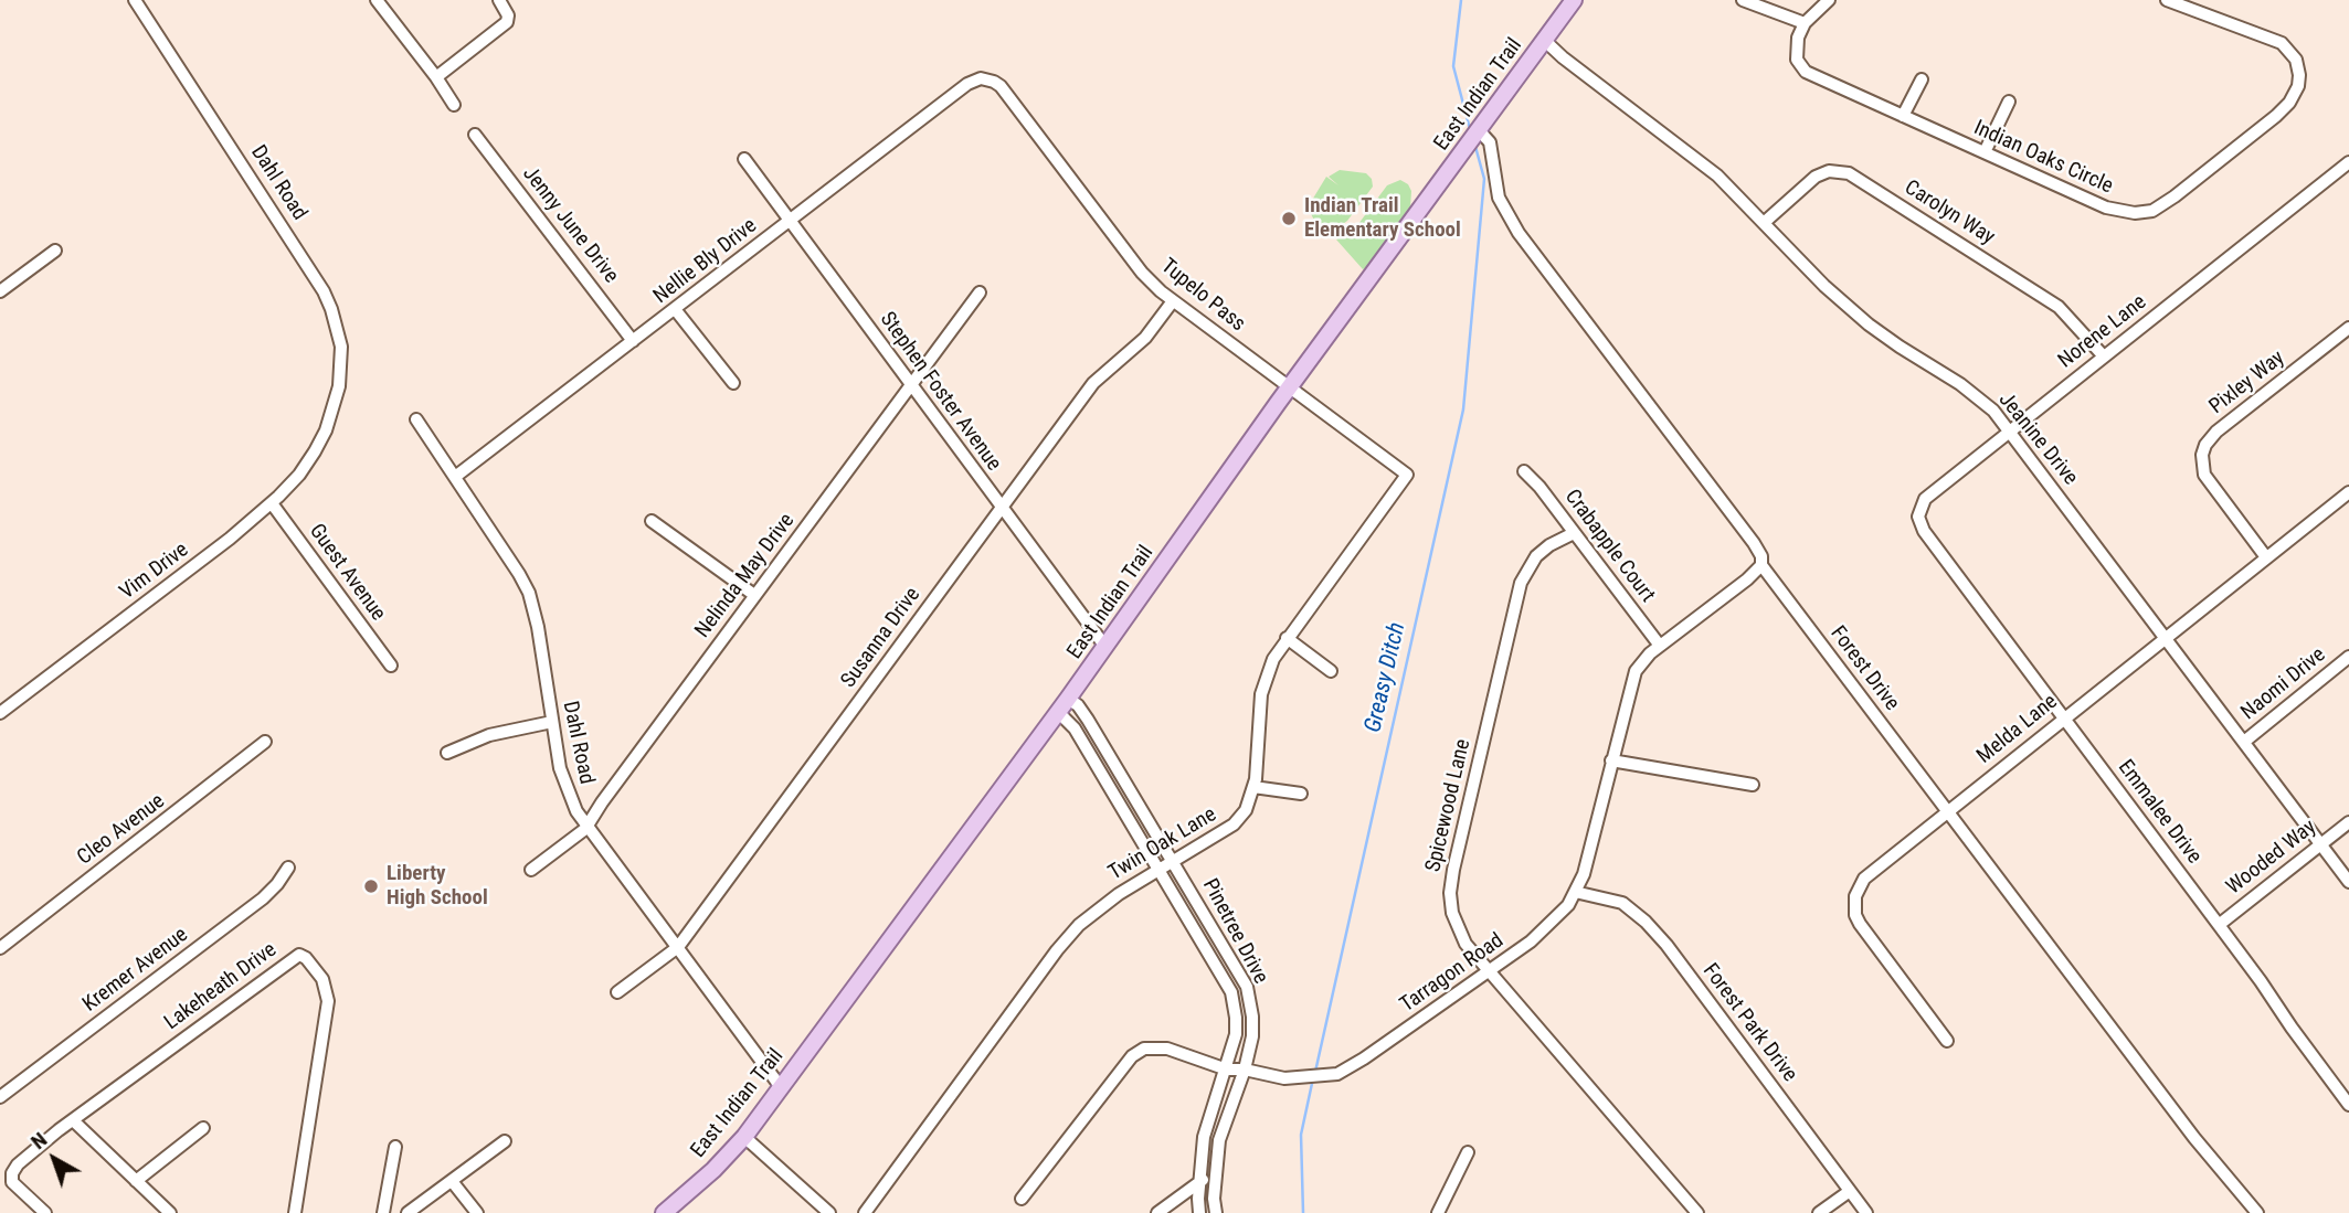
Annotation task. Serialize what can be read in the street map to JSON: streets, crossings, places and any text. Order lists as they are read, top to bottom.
{
  "streets": {
    "main road": ["East Indian Trail"],
    "street": [
      "Indian Oaks Circle",
      "Dahl Road",
      "Carolyn Way",
      "Jenny June Drive",
      "Nellie Bly Drive",
      "Tupelo Pass",
      "Norene Lane",
      "Pixley Way",
      "Stephen Foster Avenue",
      "Jeanine Drive",
      "Crabapple Court",
      "Vim Drive",
      "Guest Avenue",
      "Nelinda May Drive",
      "Susanna Drive",
      "Forest Drive",
      "Naomi Drive",
      "Melda Lane",
      "Spicewood Lane",
      "Emmalee Drive",
      "Cleo Avenue",
      "Twin Oak Lane",
      "Wooded Way",
      "Pinetree Drive",
      "Kremer Avenue",
      "Tarragon Road",
      "Lakeheath Drive",
      "Forest Park Drive"
    ]
  },
  "crossings": [
    ["East Indian Trail", "Dahl Road"],
    ["East Indian Trail", "Tupelo Pass"],
    ["East Indian Trail", "Stephen Foster Avenue"],
    ["East Indian Trail", "Jeanine Drive"],
    ["East Indian Trail", "Forest Drive"],
    ["East Indian Trail", "Pinetree Drive"],
    ["Dahl Road", "Nellie Bly Drive"],
    ["Dahl Road", "Vim Drive"],
    ["Dahl Road", "Nelinda May Drive"],
    ["Dahl Road", "Susanna Drive"],
    ["Carolyn Way", "Norene Lane"],
    ["Carolyn Way", "Jeanine Drive"],
    ["Jenny June Drive", "Nellie Bly Drive"],
    ["Nellie Bly Drive", "Tupelo Pass"],
    ["Nellie Bly Drive", "Stephen Foster Avenue"],
    ["Tupelo Pass", "Susanna Drive"],
    ["Tupelo Pass", "Twin Oak Lane"],
    ["Norene Lane", "Jeanine Drive"],
    ["Norene Lane", "Emmalee Drive"],
    ["Pixley Way", "Melda Lane"],
    ["Stephen Foster Avenue", "Nelinda May Drive"],
    ["Stephen Foster Avenue", "Susanna Drive"],
    ["Jeanine Drive", "Naomi Drive"],
    ["Jeanine Drive", "Melda Lane"],
    ["Jeanine Drive", "Wooded Way"],
    ["Crabapple Court", "Spicewood Lane"],
    ["Crabapple Court", "Tarragon Road"],
    ["Vim Drive", "Guest Avenue"],
    ["Forest Drive", "Melda Lane"],
    ["Forest Drive", "Tarragon Road"],
    ["Melda Lane", "Emmalee Drive"],
    ["Spicewood Lane", "Tarragon Road"],
    ["Emmalee Drive", "Wooded Way"],
    ["Twin Oak Lane", "Pinetree Drive"],
    ["Pinetree Drive", "Tarragon Road"],
    ["Tarragon Road", "Forest Park Drive"]
  ],
  "water": ["Greasy Ditch"],
  "places": ["Indian Trail Elementary School", "Liberty High School"],
  "north": "top left"
}
